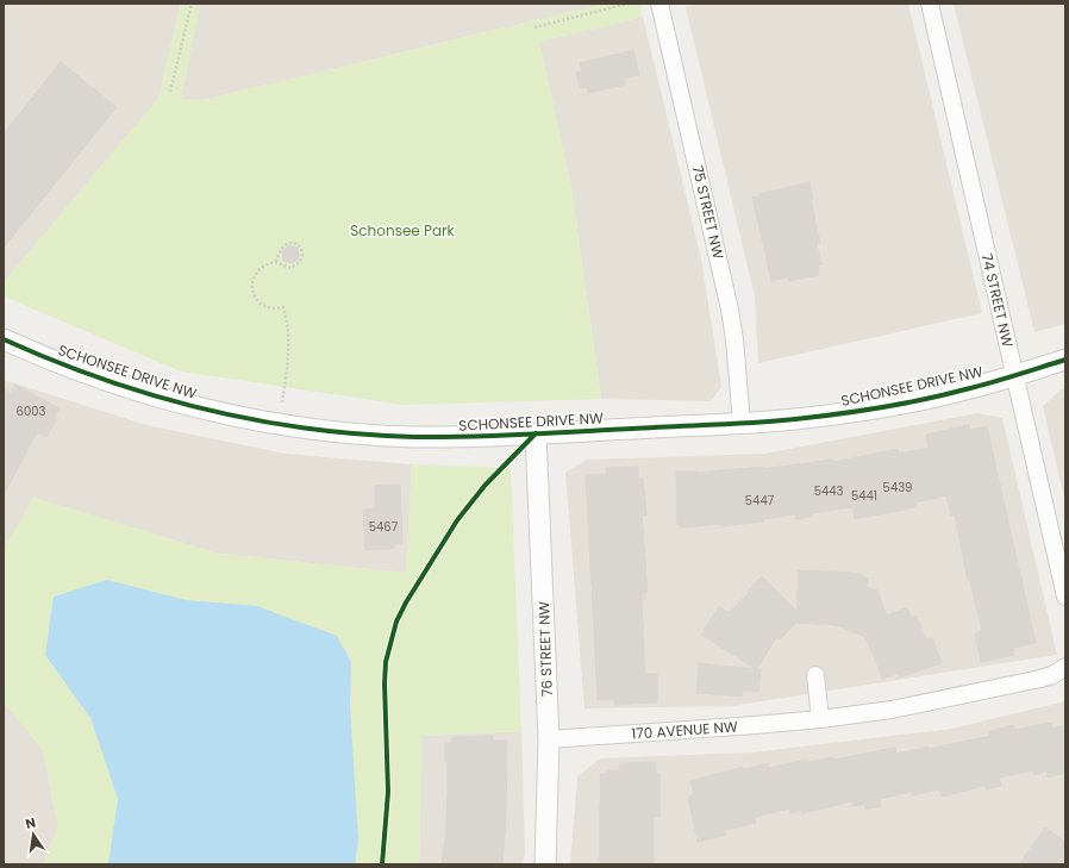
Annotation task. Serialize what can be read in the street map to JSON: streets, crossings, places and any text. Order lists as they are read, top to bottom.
{
  "streets": {
    "street": [
      "75 STREET NW",
      "74 STREET NW",
      "SCHONSEE DRIVE NW",
      "76 STREET NW",
      "170 AVENUE NW"
    ]
  },
  "crossings": [
    ["75 STREET NW", "SCHONSEE DRIVE NW"],
    ["74 STREET NW", "SCHONSEE DRIVE NW"],
    ["SCHONSEE DRIVE NW", "76 STREET NW"],
    ["76 STREET NW", "170 AVENUE NW"]
  ],
  "parks": ["Schonsee Park"],
  "house_numbers": [
    "6003",
    "5439",
    "5443",
    "5441",
    "5447",
    "5467"
  ],
  "north": "top"
}
